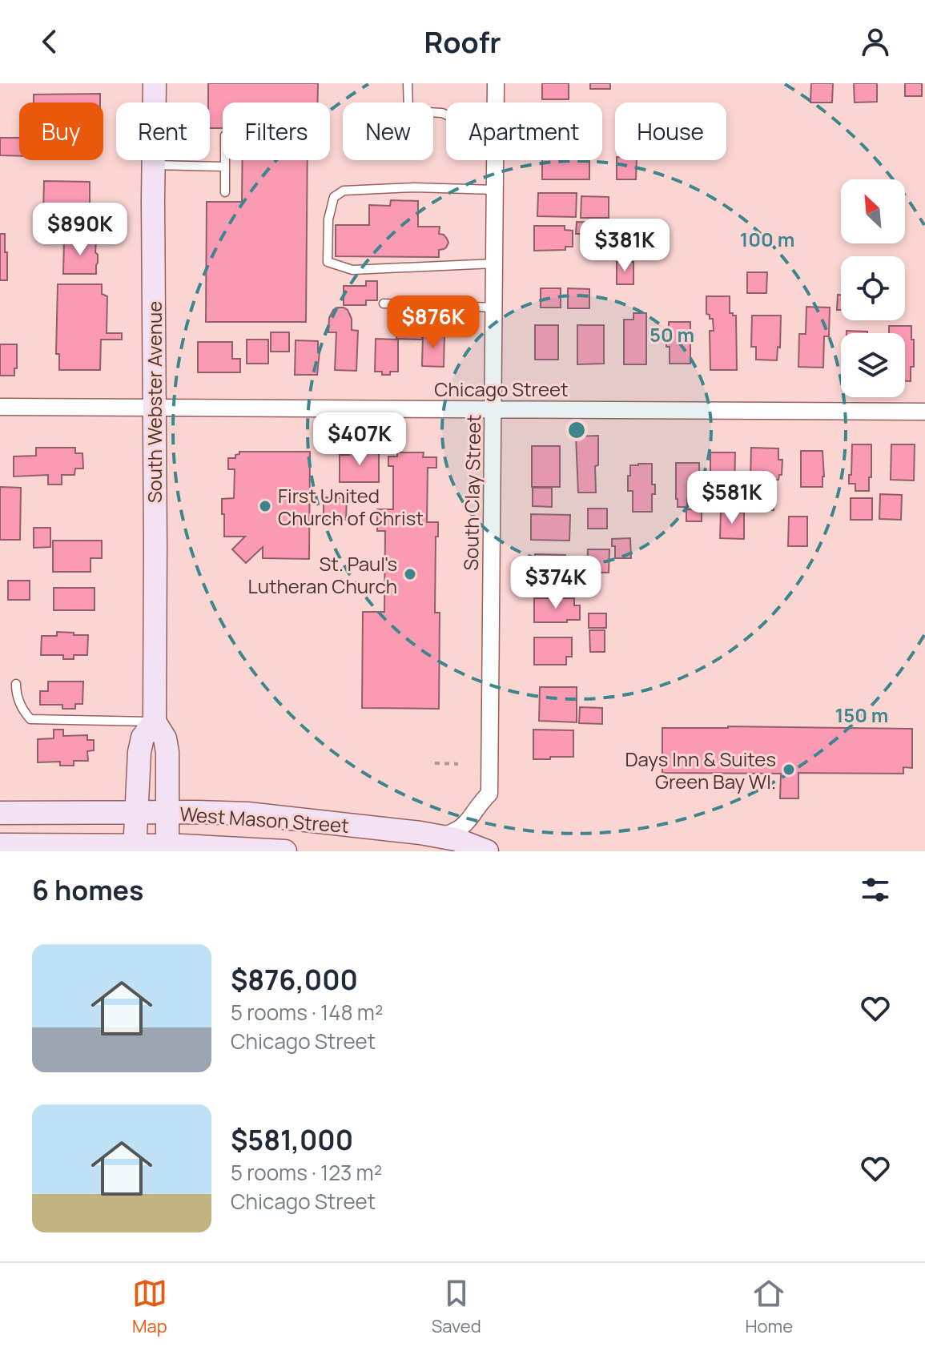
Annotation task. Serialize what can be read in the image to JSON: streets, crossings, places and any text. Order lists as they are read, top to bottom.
{
  "streets": {
    "main road": ["South Webster Avenue", "West Mason Street"],
    "street": ["Chicago Street", "South Clay Street"]
  },
  "crossings": [
    ["Chicago Street", "South Webster Avenue"],
    ["Chicago Street", "South Clay Street"],
    ["South Webster Avenue", "West Mason Street"],
    ["South Clay Street", "West Mason Street"]
  ],
  "places": ["First United Church of Christ", "St. Paul's Lutheran Church", "Days Inn & Suites Green Bay WI."],
  "north": "top left",
  "page": {
    "header": "Roofr",
    "chip": [
      "Buy",
      "Rent",
      "Filters",
      "New",
      "Apartment",
      "House"
    ],
    "price": [
      "$890K",
      "$381K",
      "$876K",
      "$407K",
      "$581K",
      "$374K"
    ],
    "heading": "6 homes",
    "list": [
      {
        "name": "$876,000",
        "note": "5 rooms · 148 m² · Chicago Street"
      },
      {
        "name": "$581,000",
        "note": "5 rooms · 123 m² · Chicago Street"
      }
    ],
    "tabs": ["Map", "Saved", "Home"]
  },
  "rings": ["100 m", "50 m", "150 m"]
}
